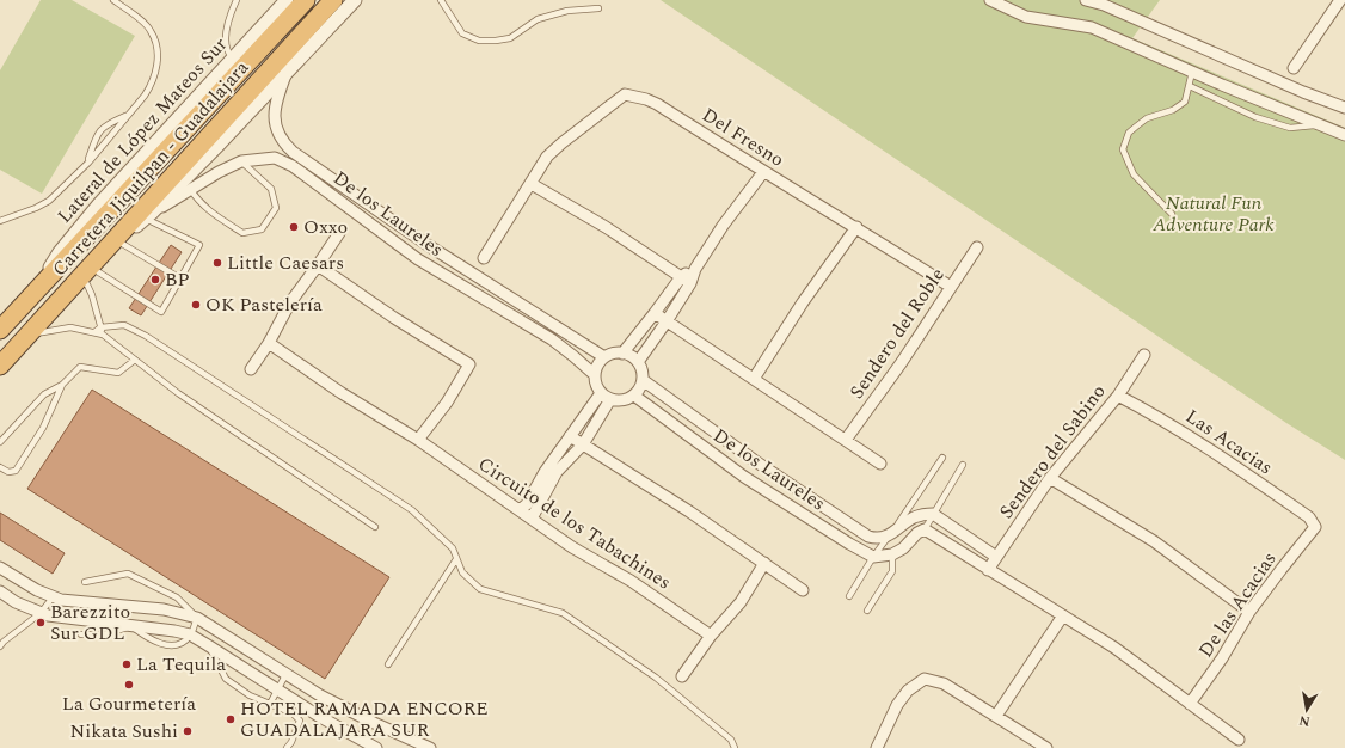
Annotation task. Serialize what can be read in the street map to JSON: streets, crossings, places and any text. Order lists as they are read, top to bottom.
{
  "streets": {
    "highway": ["Carretera Jiquilpan - Guadalajara"],
    "street": [
      "Lateral de López Mateos Sur",
      "Del Fresno",
      "De los Laureles",
      "Sendero del Roble",
      "Las Acacias",
      "Sendero del Sabino",
      "Circuito de los Tabachines",
      "De las Acacias"
    ]
  },
  "crossings": [
    ["Lateral de López Mateos Sur", "Carretera Jiquilpan - Guadalajara"],
    ["Del Fresno", "Sendero del Roble"],
    ["Las Acacias", "Sendero del Sabino"],
    ["Las Acacias", "De las Acacias"]
  ],
  "parks": ["Natural Fun Adventure Park"],
  "places": [
    "Oxxo",
    "Little Caesars",
    "BP",
    "OK Pastelería",
    "Barezzito Sur GDL",
    "La Tequila",
    "La Gourmetería",
    "HOTEL RAMADA ENCORE GUADALAJARA SUR",
    "Nikata Sushi"
  ],
  "north": "bottom"
}
